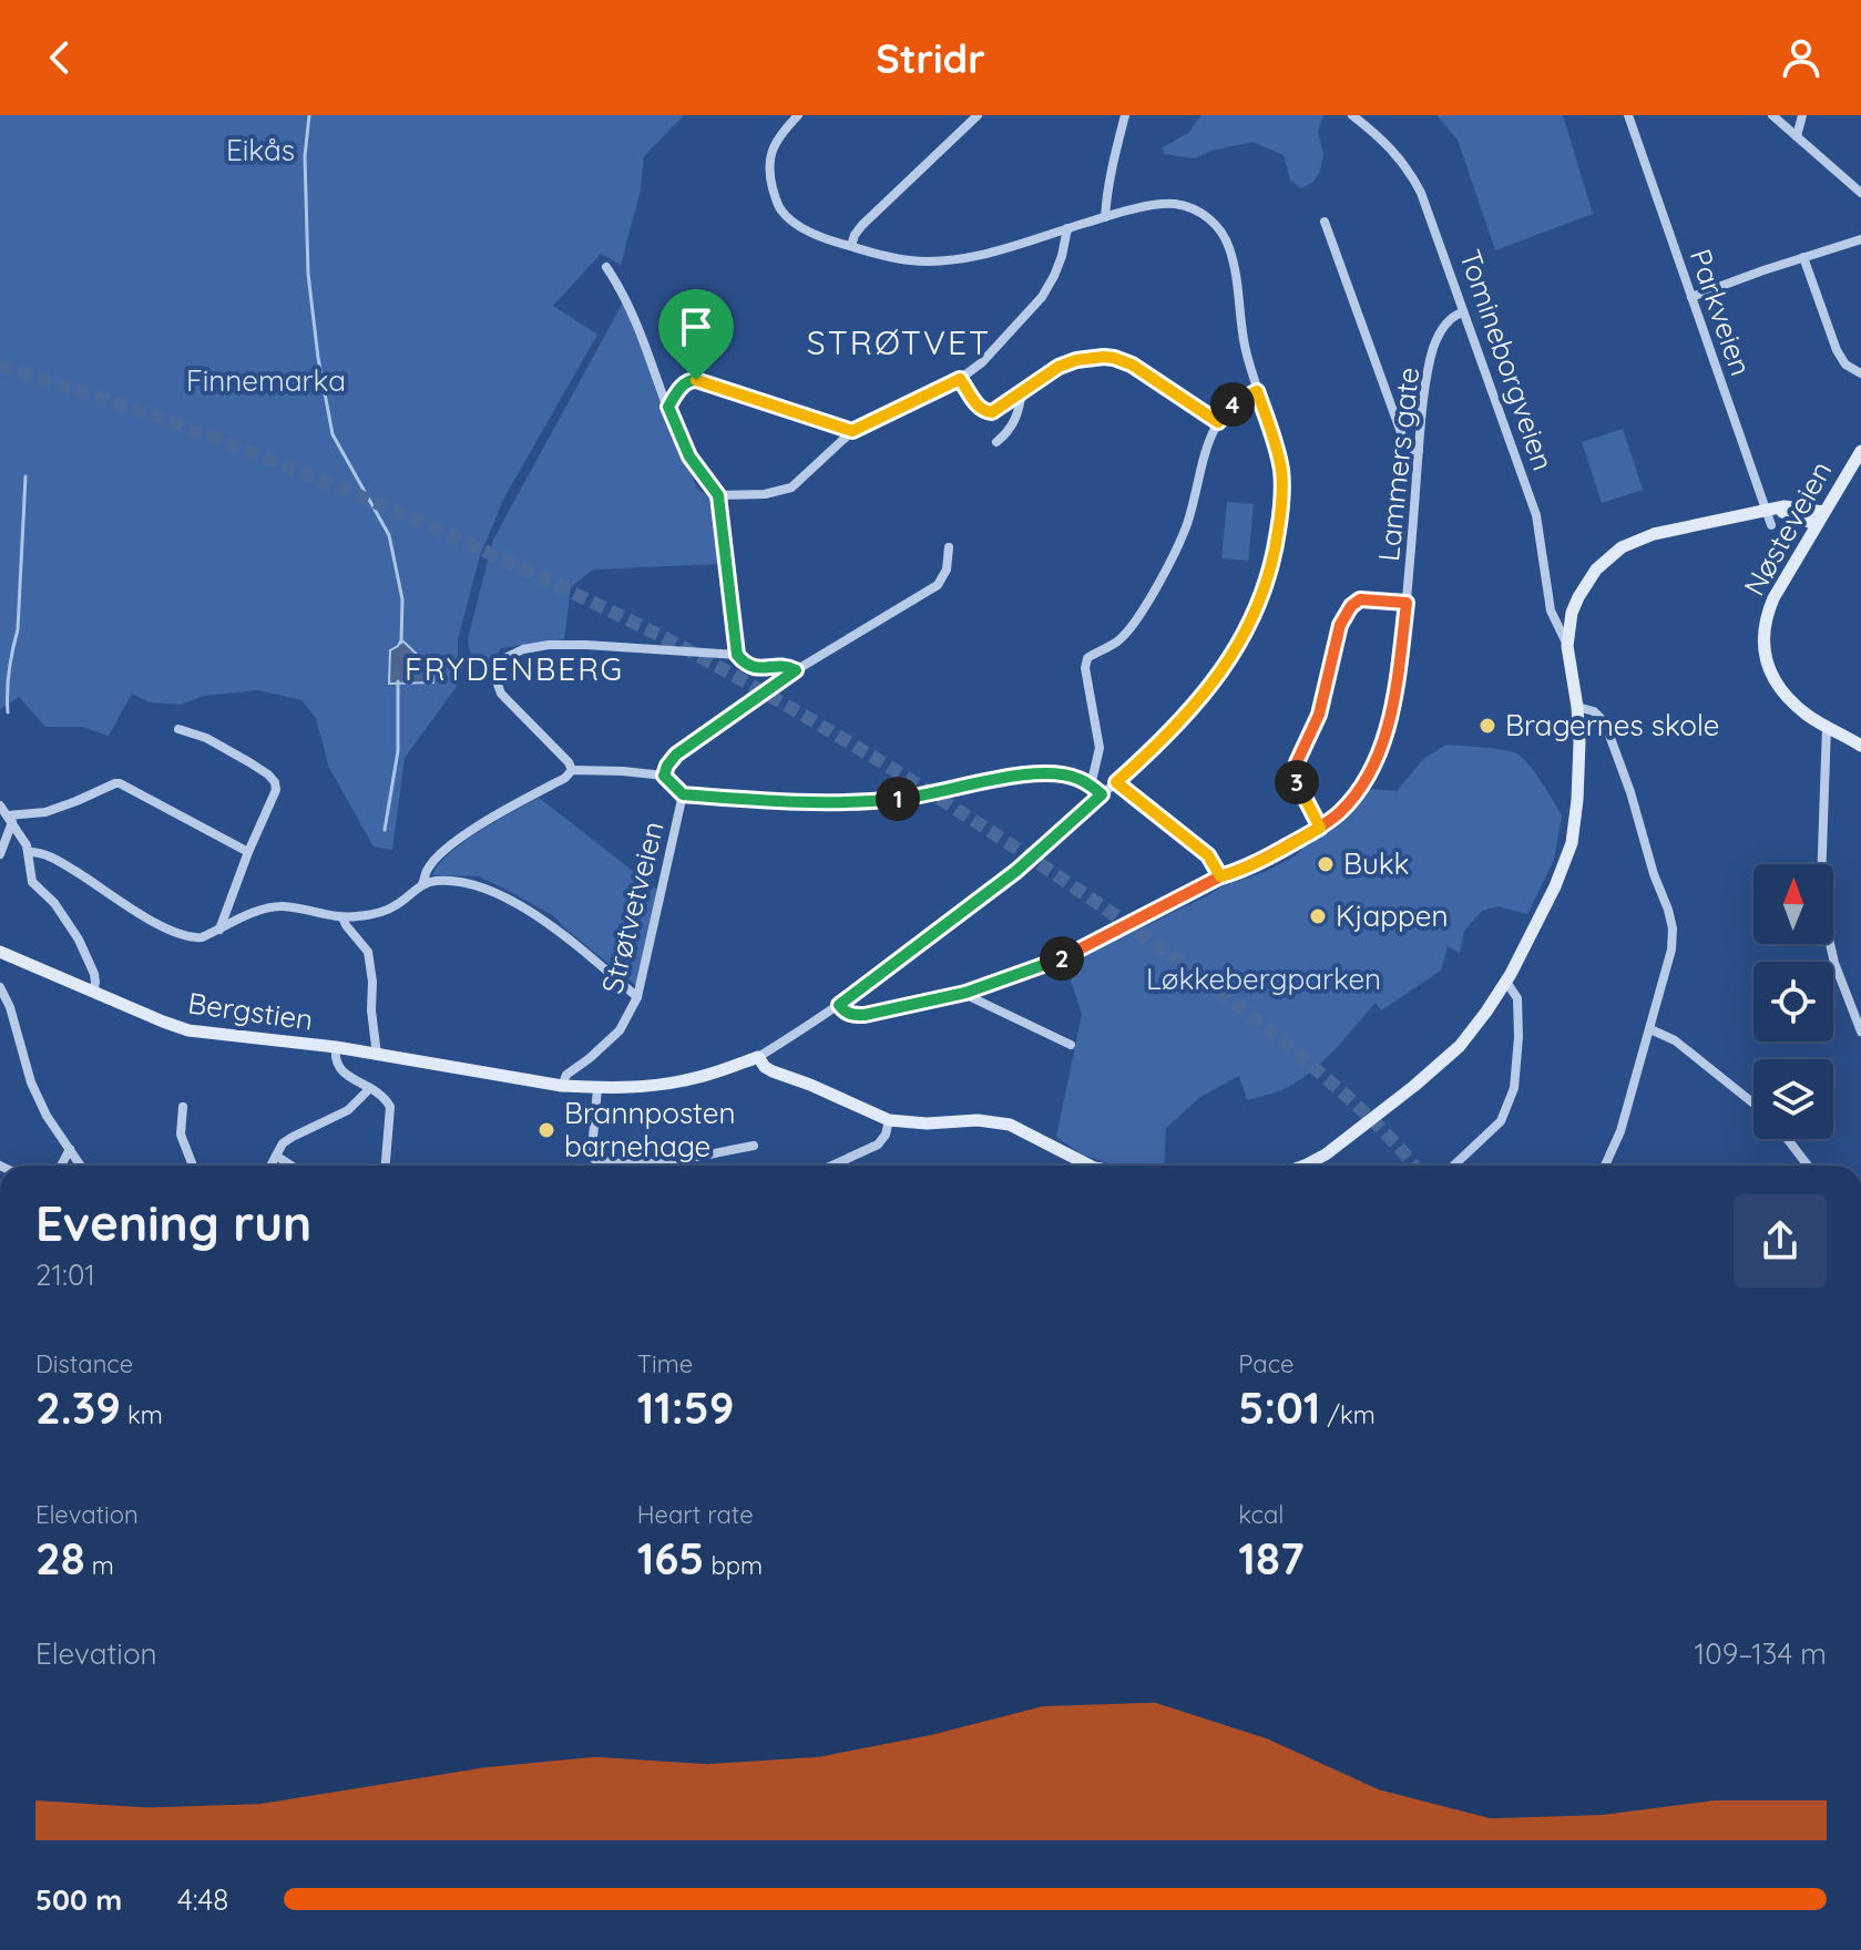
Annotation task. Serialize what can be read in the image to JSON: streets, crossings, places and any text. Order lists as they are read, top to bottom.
{
  "streets": {
    "main road": ["Nøsteveien", "Bergstien"],
    "street": [
      "Parkveien",
      "Tomineborgveien",
      "Lammers gate",
      "Strøtvetveien"
    ]
  },
  "crossings": [
    ["Tomineborgveien", "Lammers gate"],
    ["Strøtvetveien", "Bergstien"]
  ],
  "districts": ["STRØTVET", "FRYDENBERG"],
  "parks": ["Eikås", "Finnemarka", "Løkkebergparken"],
  "places": [
    "Bragernes skole",
    "Bukk",
    "Kjappen",
    "Brannposten barnehage"
  ],
  "north": "top",
  "page": {
    "header": "Stridr",
    "pins": [
      "4",
      "3",
      "1",
      "2"
    ],
    "heading": ["Evening run", "21:01"],
    "stats": [
      ["Distance", "2.39 km"],
      ["Time", "11:59"],
      ["Pace", "5:01 /km"],
      ["Elevation", "28 m"],
      ["Heart rate", "165 bpm"],
      ["kcal", "187"]
    ],
    "chart": ["Elevation", "109–134 m"],
    "list": [
      {
        "name": "500 m",
        "note": "4:48"
      }
    ]
  }
}
